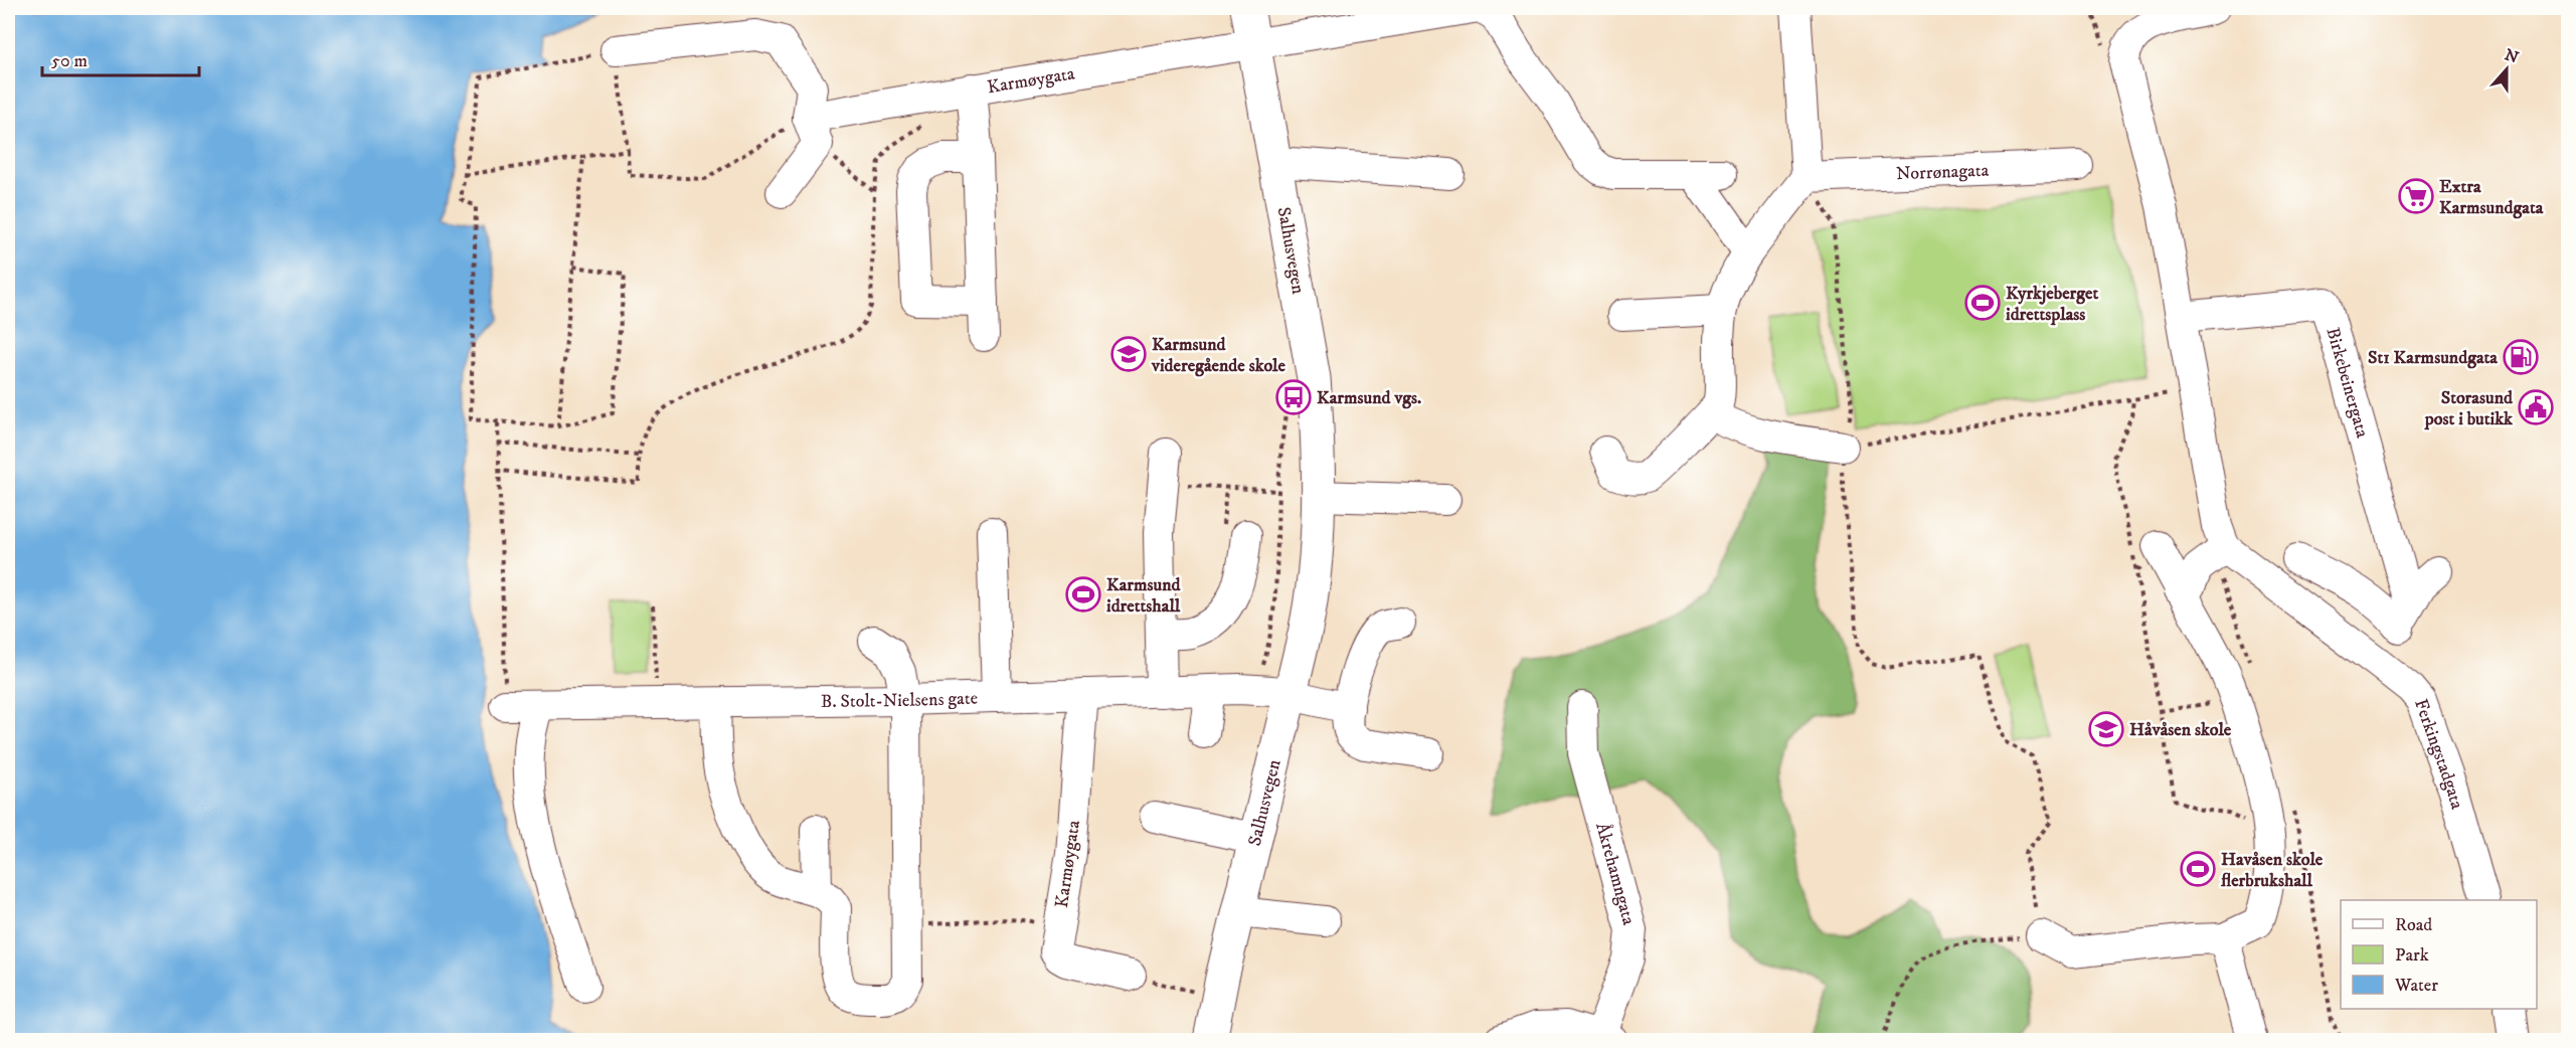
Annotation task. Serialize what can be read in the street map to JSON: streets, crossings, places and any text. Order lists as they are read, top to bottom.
{
  "streets": {
    "main road": ["Salhusvegen"],
    "street": [
      "Karmøygata",
      "Norrønagata",
      "Birkebeinergata",
      "B. Stolt-Nielsens gate",
      "Ferkingstadgata",
      "Åkrehamngata"
    ]
  },
  "crossings": [
    ["Karmøygata", "Salhusvegen"],
    ["Karmøygata", "B. Stolt-Nielsens gate"],
    ["Salhusvegen", "B. Stolt-Nielsens gate"]
  ],
  "places": {
    "supermarket": ["Extra Karmsundgata"],
    "sports": ["Kyrkjeberget idrettsplass", "Karmsund idrettshall", "Havåsen skole flerbrukshall"],
    "school or university": ["Karmsund videregående skole", "Håvåsen skole"],
    "fuel station": ["St1 Karmsundgata"],
    "bus stop": ["Karmsund vgs."],
    "public building": ["Storasund post i butikk"]
  },
  "legend": ["Road", "Park", "Water"],
  "scale_bar": "50 m",
  "north": "top"
}
